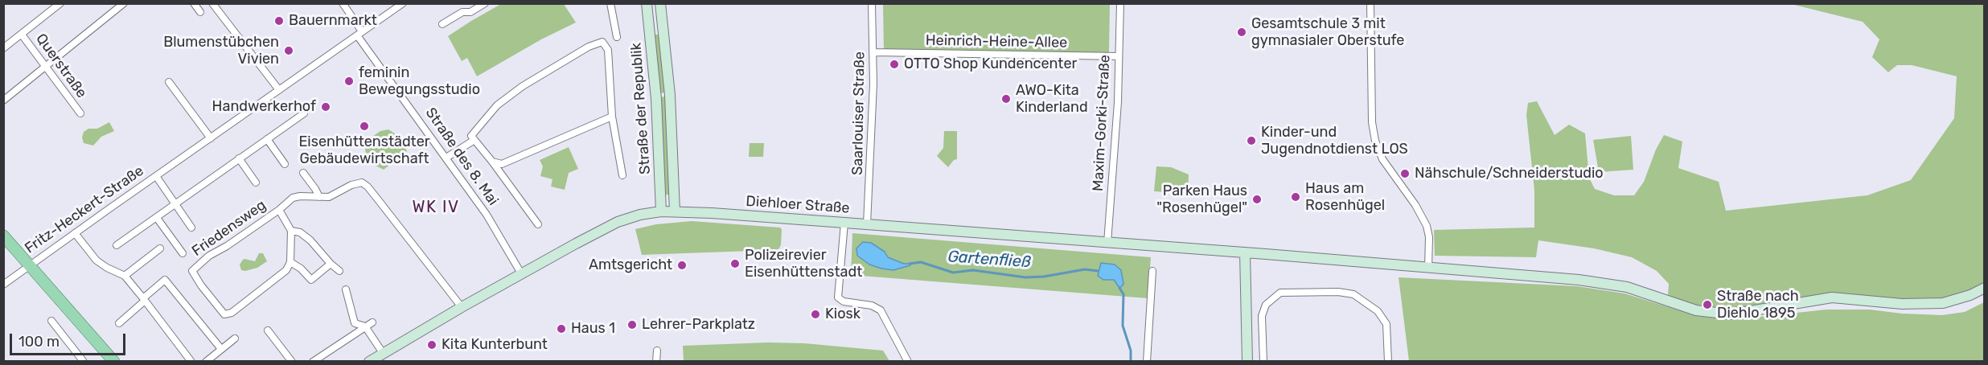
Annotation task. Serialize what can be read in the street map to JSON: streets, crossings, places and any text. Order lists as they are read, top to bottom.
{
  "streets": {
    "street": [
      "Heinrich-Heine-Allee",
      "Querstraße",
      "Straße der Republik",
      "Saarlouiser Straße",
      "Maxim-Gorki-Straße",
      "Straße des 8. Mai",
      "Diehloer Straße",
      "Fritz-Heckert-Straße",
      "Friedensweg"
    ]
  },
  "crossings": [
    ["Heinrich-Heine-Allee", "Saarlouiser Straße"],
    ["Heinrich-Heine-Allee", "Maxim-Gorki-Straße"],
    ["Straße der Republik", "Diehloer Straße"],
    ["Saarlouiser Straße", "Diehloer Straße"],
    ["Maxim-Gorki-Straße", "Diehloer Straße"],
    ["Straße des 8. Mai", "Diehloer Straße"],
    ["Straße des 8. Mai", "Fritz-Heckert-Straße"],
    ["Diehloer Straße", "Friedensweg"]
  ],
  "districts": ["WK IV"],
  "water": ["Gartenfließ"],
  "places": [
    "Bauernmarkt",
    "Gesamtschule 3 mit gymnasialer Oberstufe",
    "Blumenstübchen Vivien",
    "OTTO Shop Kundencenter",
    "feminin Bewegungsstudio",
    "AWO-Kita Kinderland",
    "Handwerkerhof",
    "Eisenhüttenstädter Gebäudewirtschaft",
    "Kinder-und Jugendnotdienst LOS",
    "Nähschule/Schneiderstudio",
    "Haus am Rosenhügel",
    "Parken Haus \"Rosenhügel\"",
    "Polizeirevier Eisenhüttenstadt",
    "Amtsgericht",
    "Straße nach Diehlo 1895",
    "Kiosk",
    "Lehrer-Parkplatz",
    "Haus 1",
    "Kita Kunterbunt"
  ],
  "scale_bar": "100 m"
}
